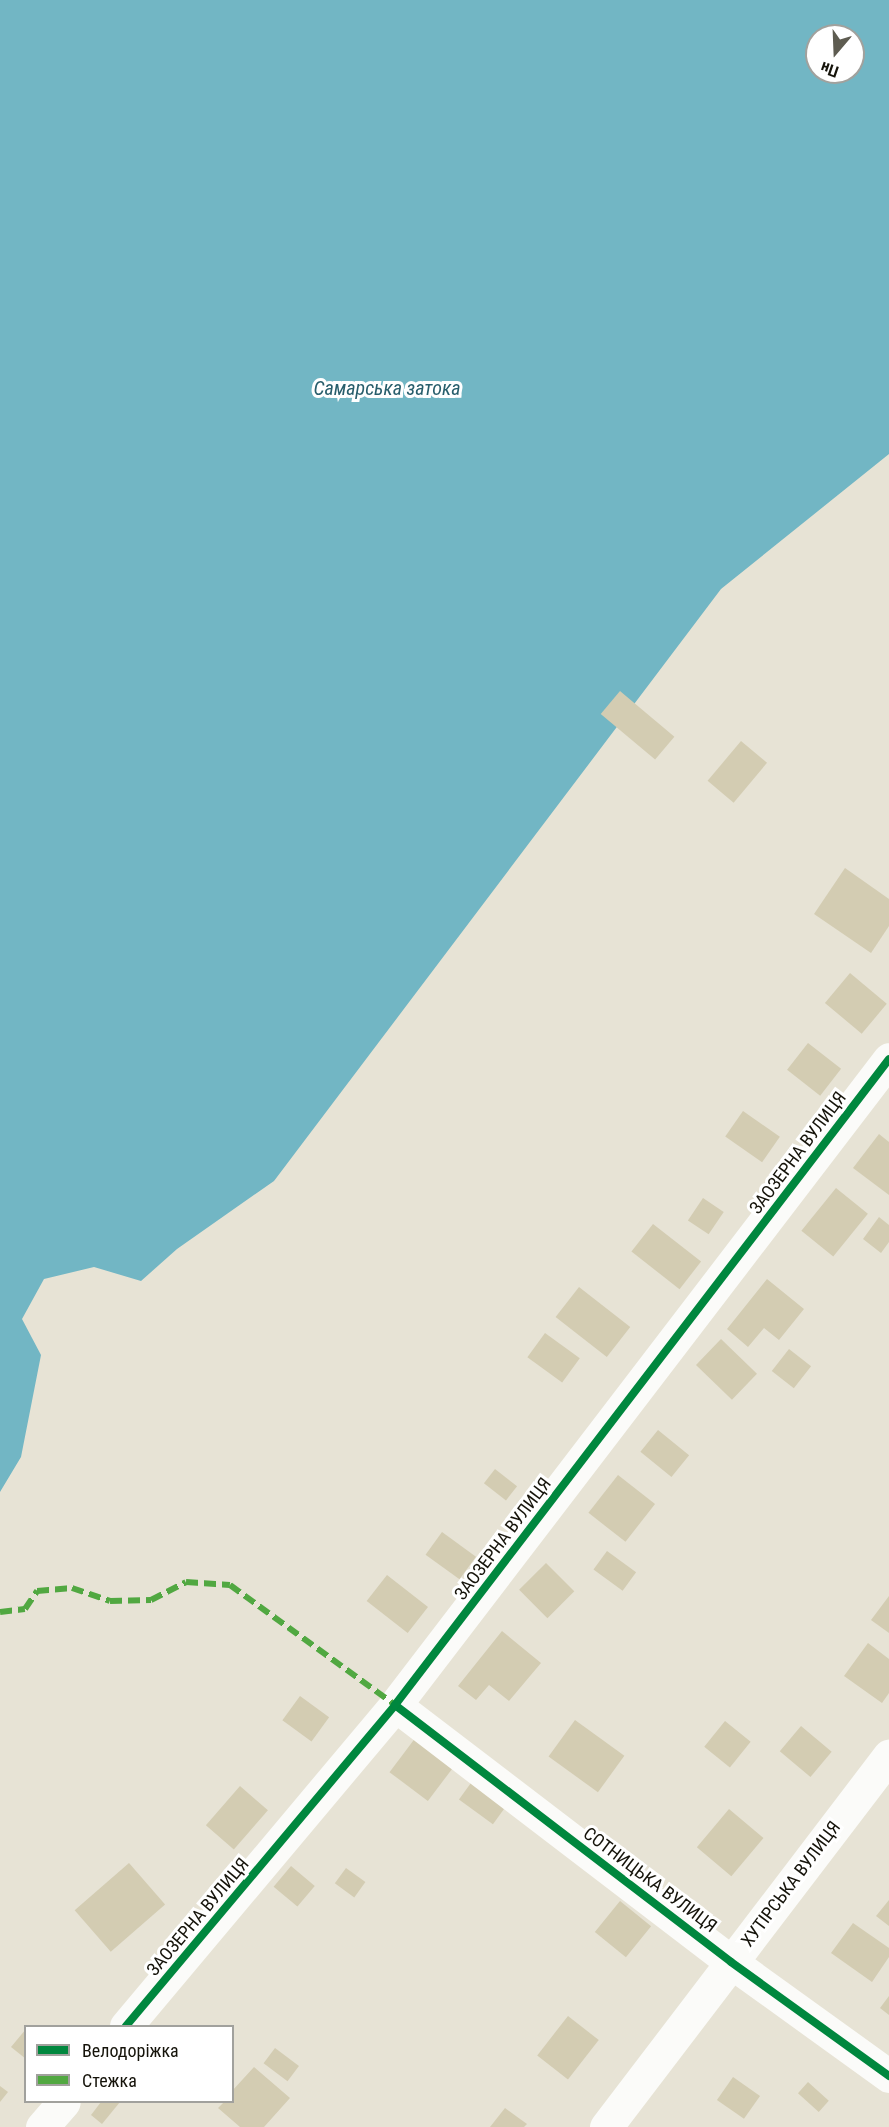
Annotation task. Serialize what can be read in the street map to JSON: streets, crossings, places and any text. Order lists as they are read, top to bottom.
{
  "streets": {
    "street": ["ЗАОЗЕРНА ВУЛИЦЯ", "СОТНИЦЬКА ВУЛИЦЯ", "ХУТІРСЬКА ВУЛИЦЯ"]
  },
  "crossings": [
    ["ЗАОЗЕРНА ВУЛИЦЯ", "СОТНИЦЬКА ВУЛИЦЯ"],
    ["СОТНИЦЬКА ВУЛИЦЯ", "ХУТІРСЬКА ВУЛИЦЯ"]
  ],
  "water": ["Самарська затока"],
  "legend": ["Велодоріжка", "Стежка"],
  "north": "bottom"
}
